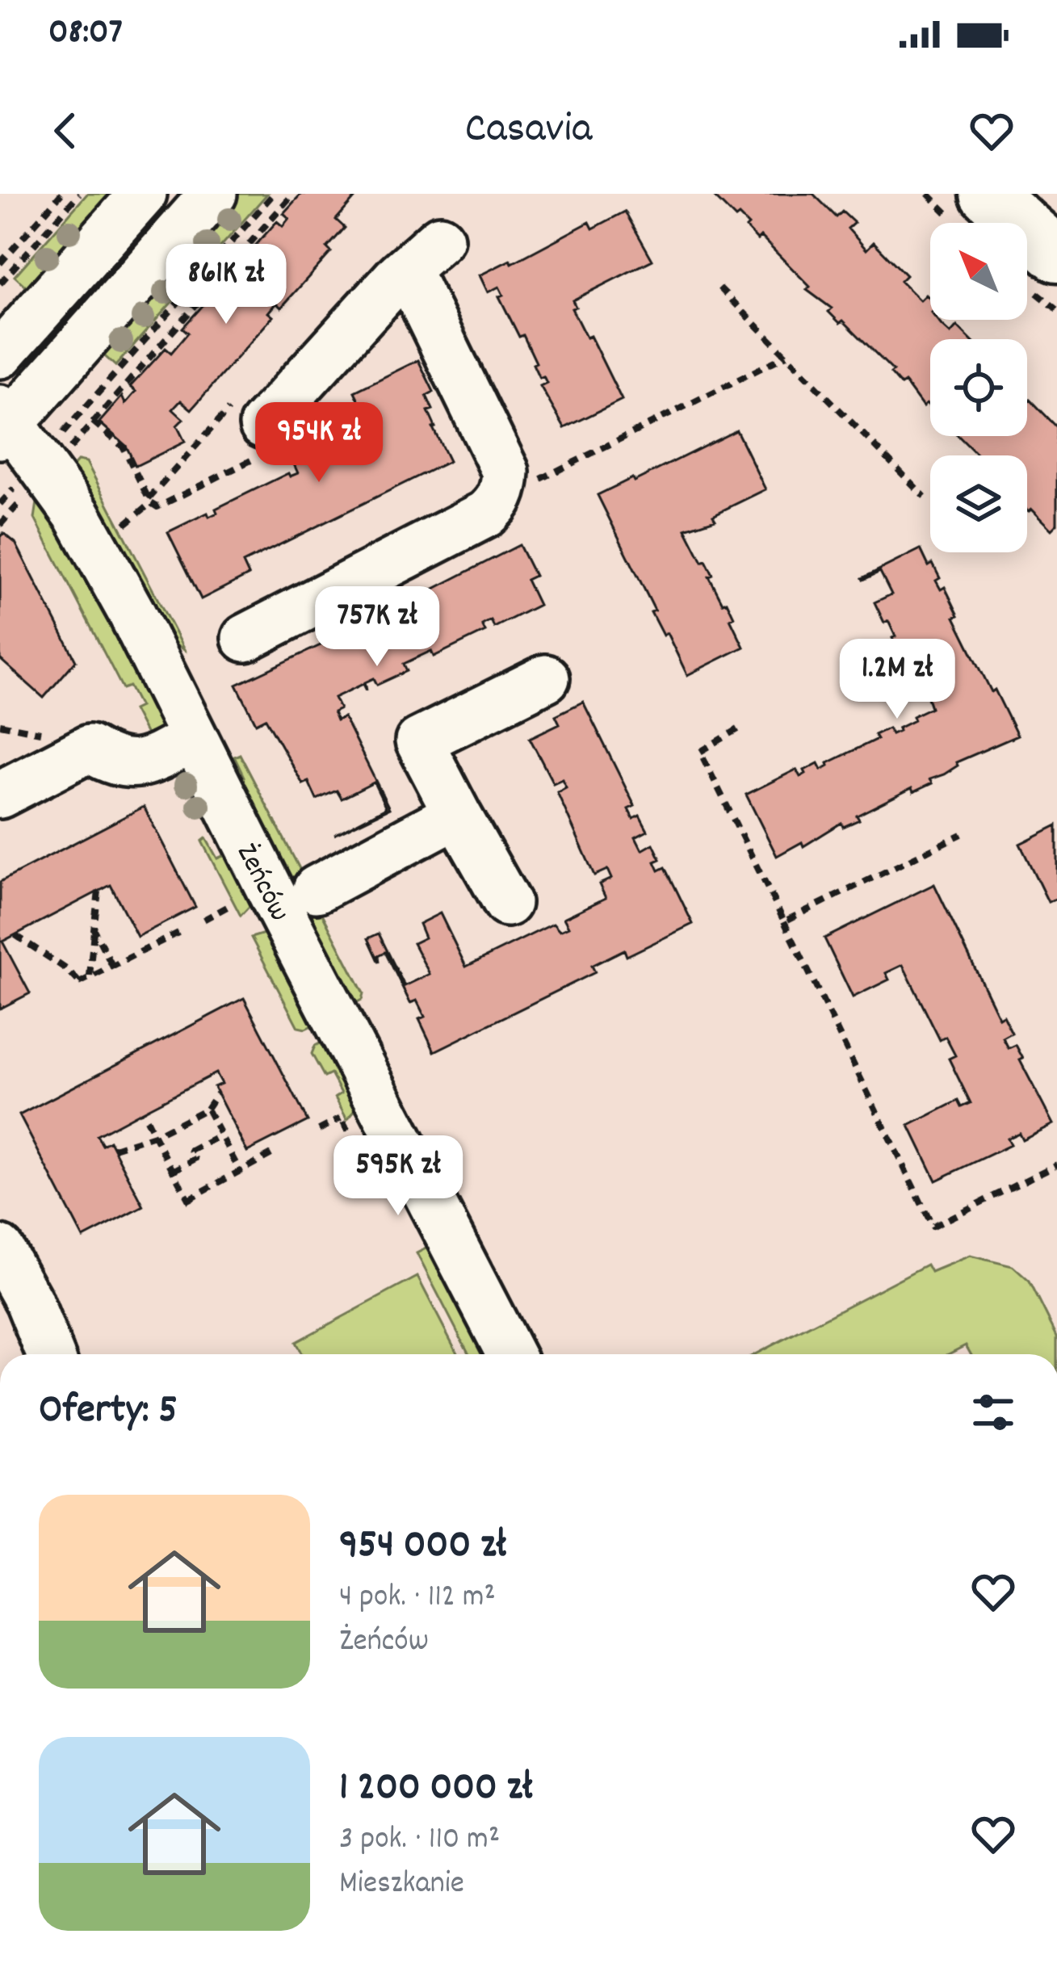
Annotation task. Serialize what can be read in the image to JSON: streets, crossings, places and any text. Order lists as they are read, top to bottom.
{
  "streets": {
    "street": ["Żeńców"]
  },
  "north": "top left",
  "page": {
    "status": "08:07",
    "header": "Casavia",
    "price": [
      "861K zł",
      "954K zł",
      "757K zł",
      "1.2M zł",
      "595K zł"
    ],
    "heading": "Oferty: 5",
    "list": [
      {
        "name": "954 000 zł",
        "note": "4 pok. · 112 m² · Żeńców"
      },
      {
        "name": "1 200 000 zł",
        "note": "3 pok. · 110 m² · Mieszkanie"
      }
    ]
  }
}
